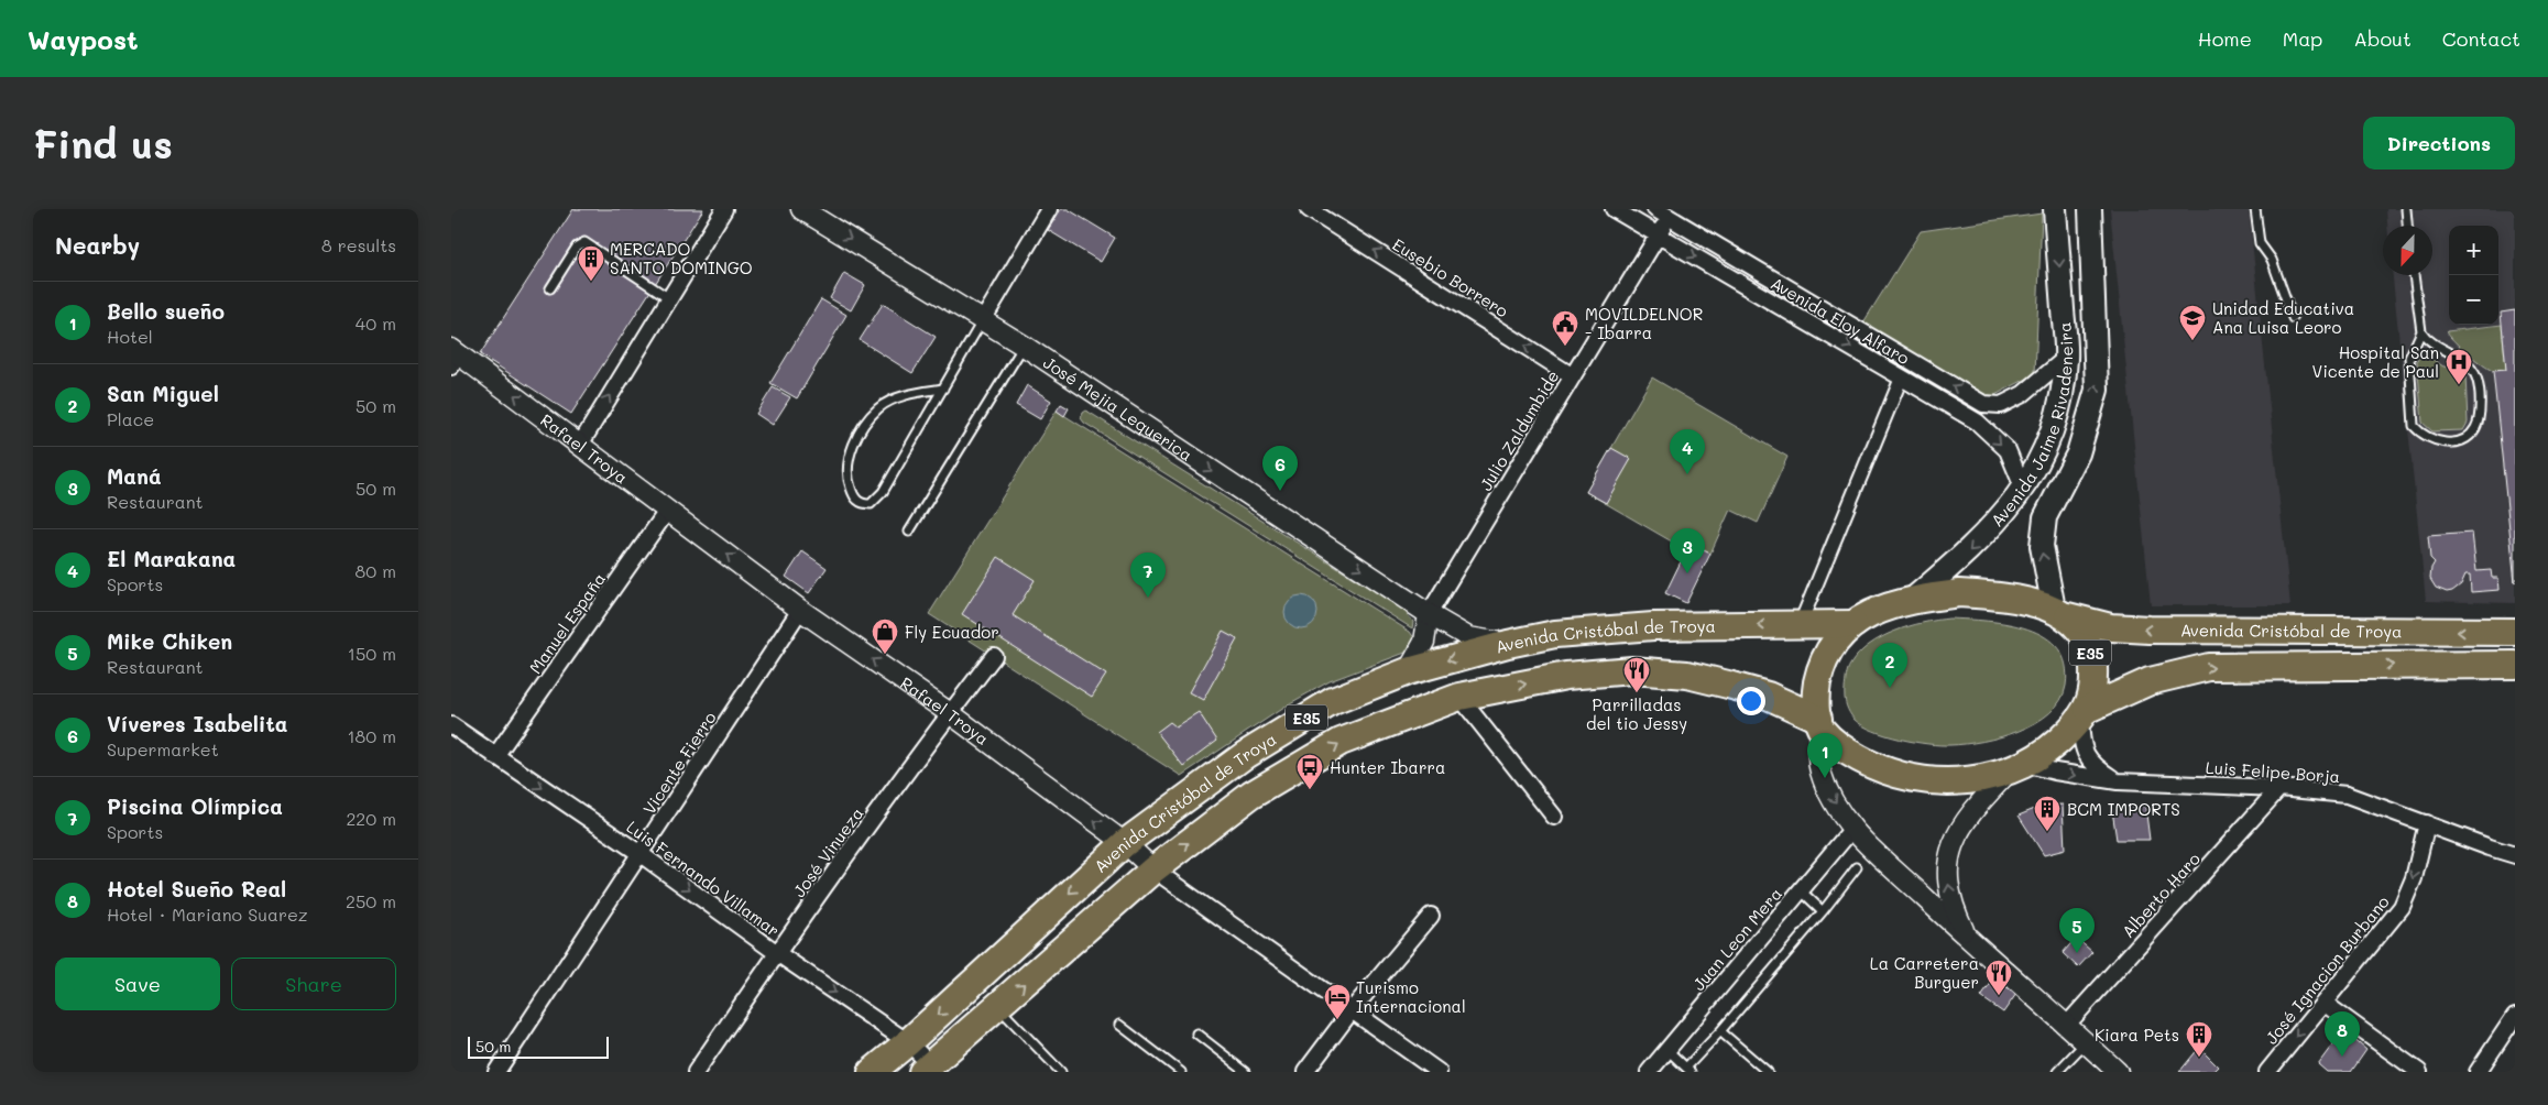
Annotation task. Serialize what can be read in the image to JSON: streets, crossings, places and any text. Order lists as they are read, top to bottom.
{
  "streets": {
    "highway": ["Avenida Cristóbal de Troya", "E35"],
    "main road": ["Avenida Jaime Rivadeneira"],
    "street": [
      "Eusebio Borrero",
      "Avenida Eloy Alfaro",
      "José Mejia Lequerica",
      "Julio Zaldumbide",
      "Rafael Troya",
      "Manuel España",
      "Vicente Fierro",
      "Luis Felipe Borja",
      "José Vinueza",
      "Luis Fernando Villamar",
      "Alberto Haro",
      "Juan Leon Mera",
      "José Ignacion Burbano"
    ]
  },
  "crossings": [
    ["Eusebio Borrero", "Julio Zaldumbide"],
    ["Avenida Eloy Alfaro", "Avenida Jaime Rivadeneira"],
    ["Avenida Eloy Alfaro", "Julio Zaldumbide"],
    ["José Mejia Lequerica", "Julio Zaldumbide"],
    ["José Mejia Lequerica", "Avenida Cristóbal de Troya"],
    ["Avenida Jaime Rivadeneira", "Avenida Cristóbal de Troya"],
    ["Avenida Jaime Rivadeneira", "E35"],
    ["Rafael Troya", "Manuel España"],
    ["Rafael Troya", "Avenida Cristóbal de Troya"],
    ["Rafael Troya", "Vicente Fierro"],
    ["Rafael Troya", "José Vinueza"],
    ["Manuel España", "Luis Fernando Villamar"],
    ["Avenida Cristóbal de Troya", "E35"],
    ["Avenida Cristóbal de Troya", "Luis Fernando Villamar"],
    ["E35", "Luis Felipe Borja"],
    ["Vicente Fierro", "Luis Fernando Villamar"],
    ["Luis Felipe Borja", "Alberto Haro"],
    ["Luis Felipe Borja", "José Ignacion Burbano"],
    ["José Vinueza", "Luis Fernando Villamar"]
  ],
  "one_way": [
    "Eusebio Borrero",
    "José Mejia Lequerica",
    "Rafael Troya",
    "Luis Fernando Villamar",
    "José Ignacion Burbano"
  ],
  "places": {
    "building": ["MERCADO SANTO DOMINGO", "BCM IMPORTS", "Kiara Pets"],
    "school or university": ["Unidad Educativa Ana Luisa Leoro"],
    "public building": ["MOVILDELNOR - Ibarra"],
    "hospital": ["Hospital San Vicente de Paul"],
    "shop": ["Fly Ecuador"],
    "restaurant": ["Parrilladas del tio Jessy", "La Carretera Burguer"],
    "bus stop": ["Hunter Ibarra"],
    "hotel": ["Turismo Internacional"]
  },
  "scale_bar": "50 m",
  "north": "bottom",
  "page": {
    "header": "Waypost",
    "nav": [
      "Home",
      "Map",
      "About",
      "Contact"
    ],
    "buttons": [
      "Directions",
      ["Save", "Share"]
    ],
    "title": "Find us",
    "heading": ["Nearby", "8 results"],
    "map_buttons": ["+", "−"],
    "list": [
      {
        "mark": "1",
        "name": "Bello sueño",
        "note": "Hotel",
        "value": "40 m"
      },
      {
        "mark": "2",
        "name": "San Miguel",
        "note": "Place",
        "value": "50 m"
      },
      {
        "mark": "3",
        "name": "Maná",
        "note": "Restaurant",
        "value": "50 m"
      },
      {
        "mark": "4",
        "name": "El Marakana",
        "note": "Sports",
        "value": "80 m"
      },
      {
        "mark": "5",
        "name": "Mike Chiken",
        "note": "Restaurant",
        "value": "150 m"
      },
      {
        "mark": "6",
        "name": "Víveres Isabelita",
        "note": "Supermarket",
        "value": "180 m"
      },
      {
        "mark": "7",
        "name": "Piscina Olímpica",
        "note": "Sports",
        "value": "220 m"
      },
      {
        "mark": "8",
        "name": "Hotel Sueño Real",
        "note": "Hotel · Mariano Suarez",
        "value": "250 m"
      }
    ],
    "pins": [
      "4",
      "6",
      "3",
      "7",
      "2",
      "1",
      "5",
      "8"
    ],
    "scale": "50 m"
  }
}
